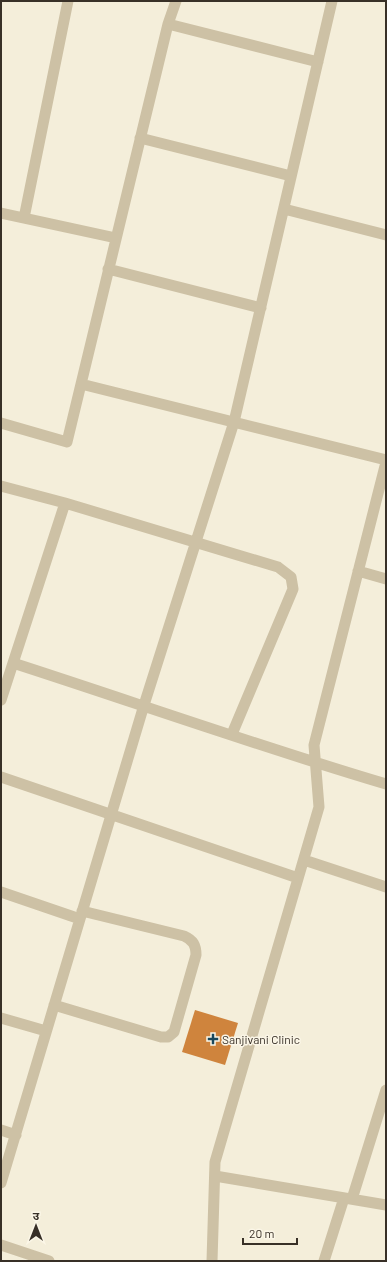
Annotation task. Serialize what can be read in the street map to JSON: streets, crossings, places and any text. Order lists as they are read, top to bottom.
{
  "places": {
    "health": ["Sanjivani Clinic"]
  },
  "scale_bar": "20 m",
  "north": "top"
}
